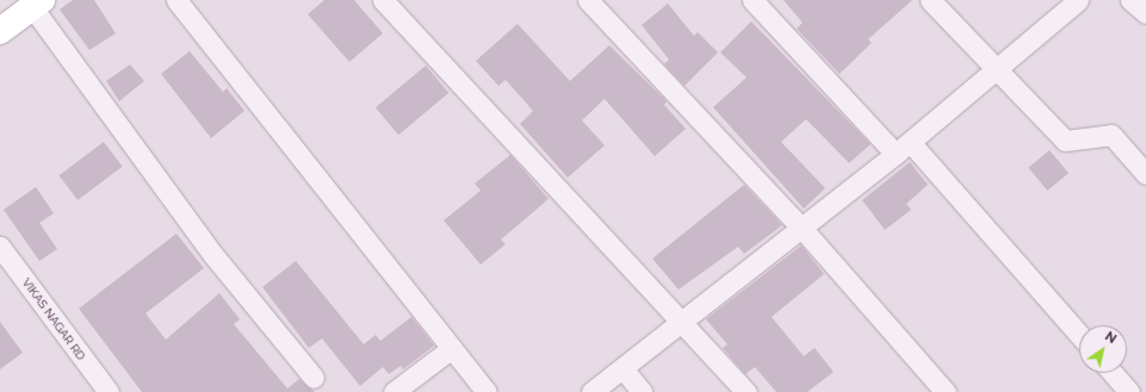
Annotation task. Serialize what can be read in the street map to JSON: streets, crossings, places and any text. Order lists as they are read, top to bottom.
{
  "streets": {
    "street": ["VIKAS NAGAR RD"]
  },
  "north": "top right"
}
